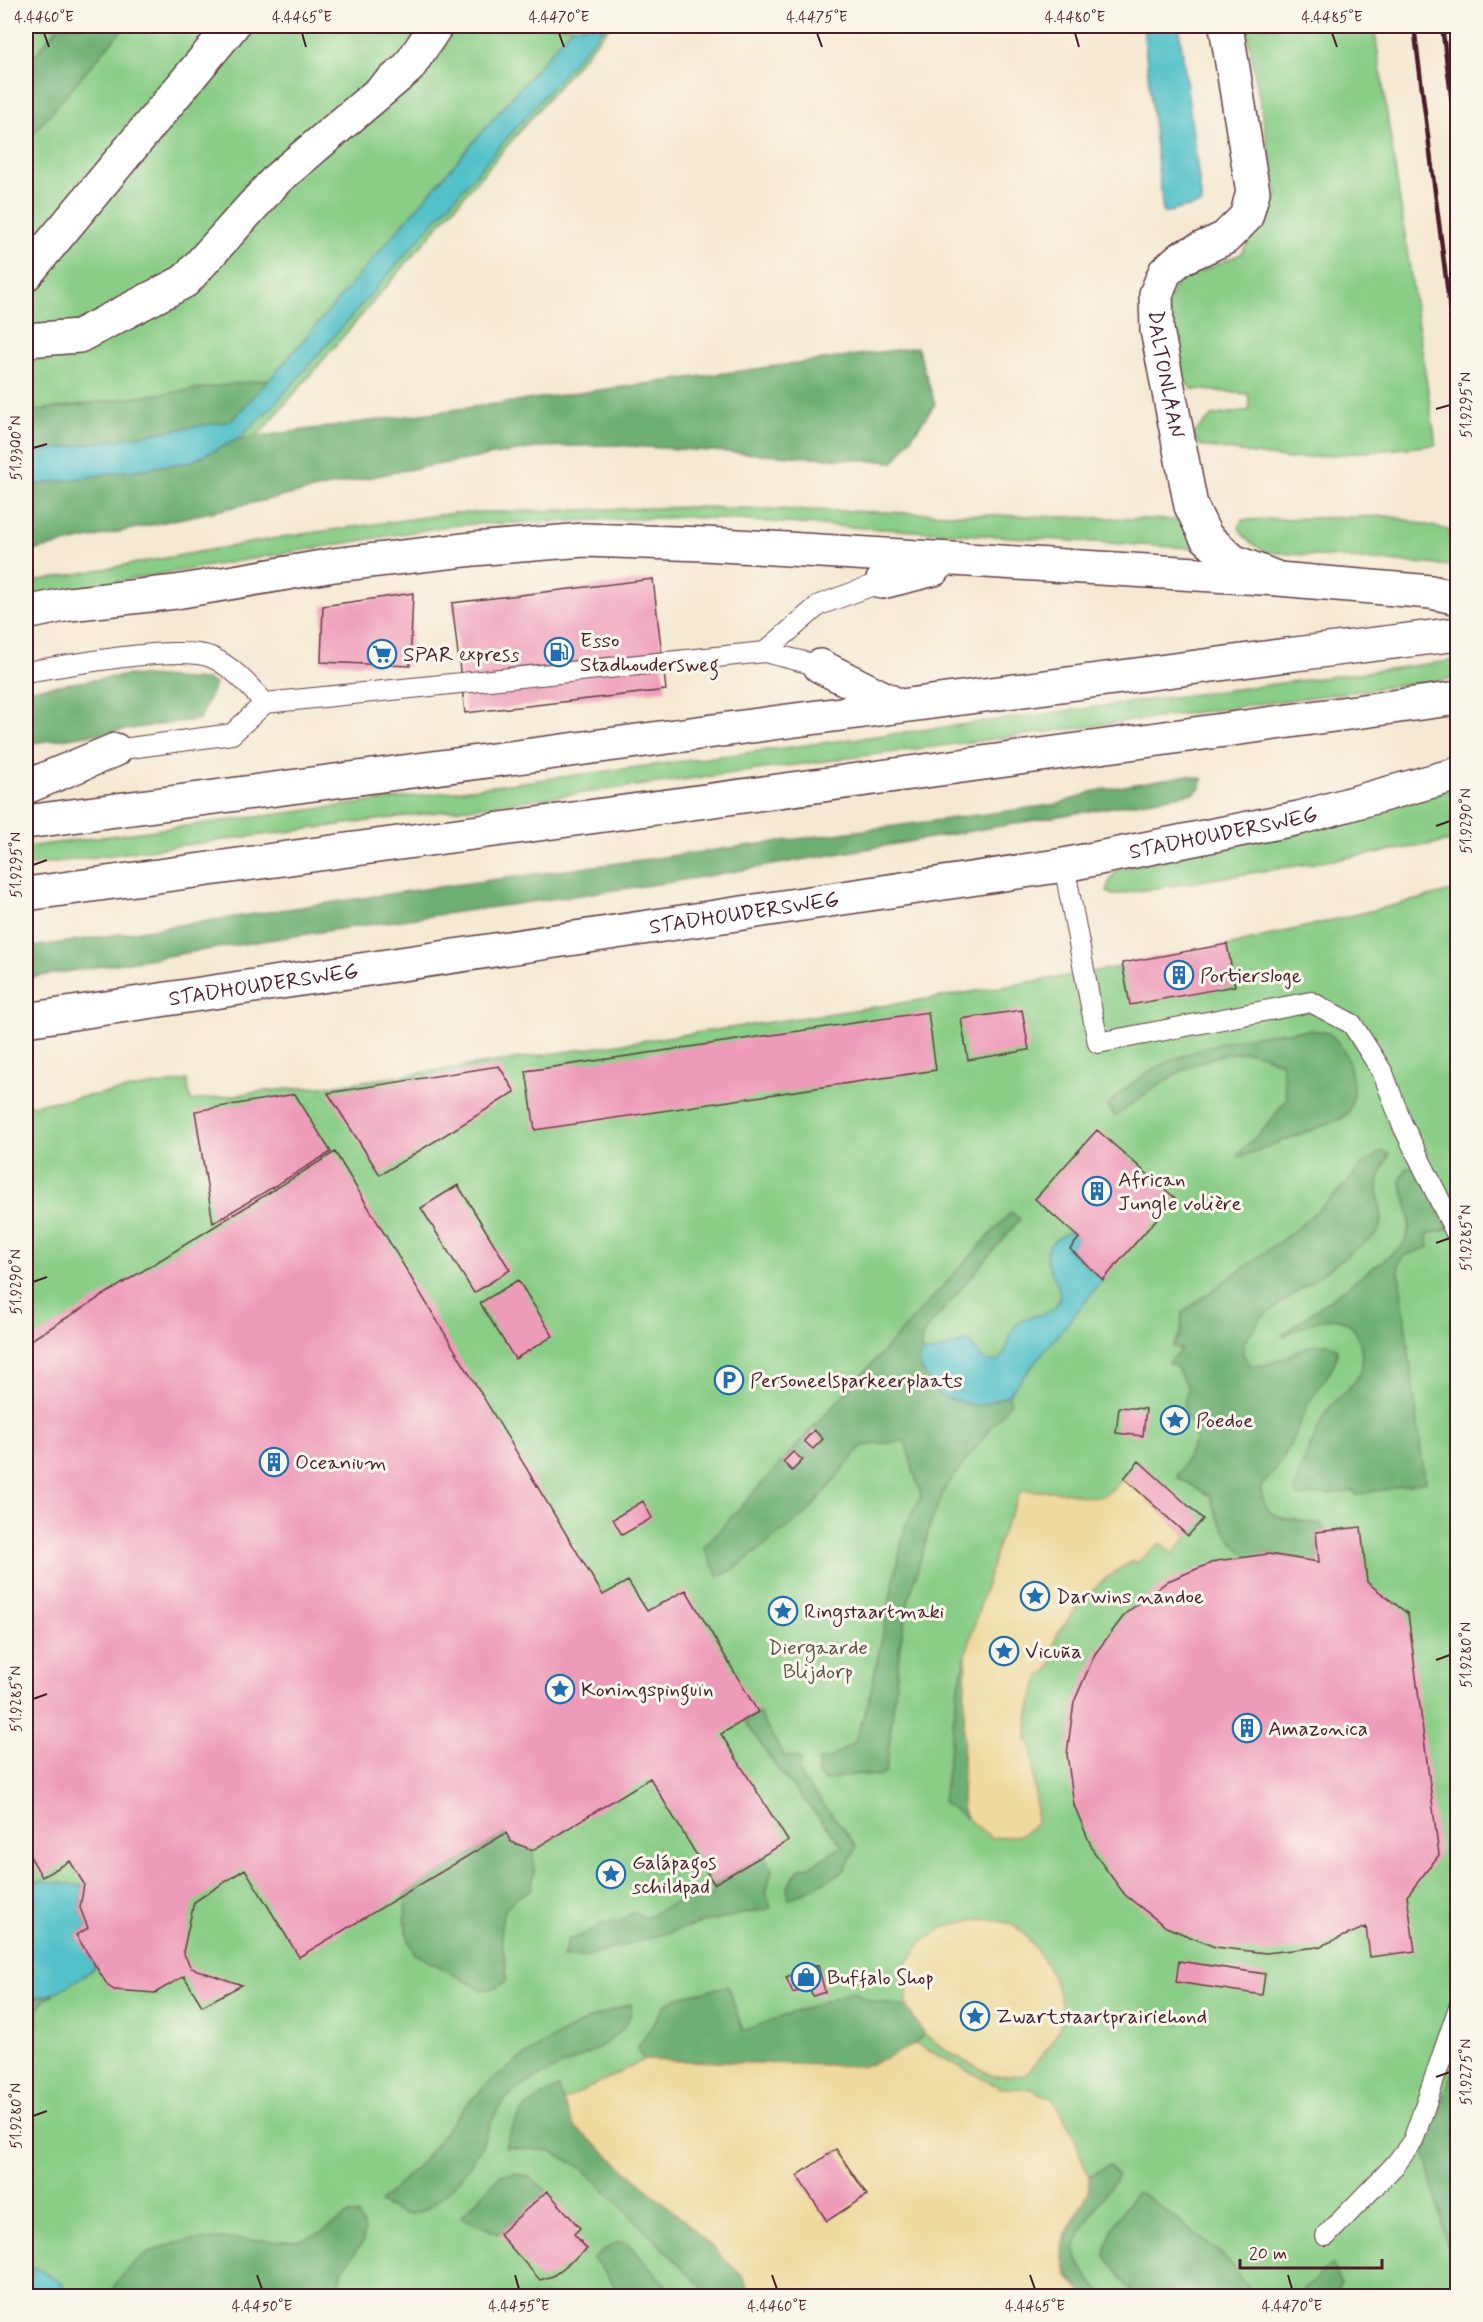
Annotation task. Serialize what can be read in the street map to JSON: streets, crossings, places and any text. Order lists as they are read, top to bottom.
{
  "streets": {
    "main road": ["DALTONLAAN", "STADHOUDERSWEG"]
  },
  "parks": ["Diergaarde Blijdorp"],
  "places": {
    "fuel station": ["Esso Stadhoudersweg"],
    "supermarket": ["SPAR express"],
    "building": [
      "Portiersloge",
      "African Jungle volière",
      "Oceanium",
      "Amazonica"
    ],
    "parking": ["Personeelsparkeerplaats"],
    "place": [
      "Poedoe",
      "Darwins nandoe",
      "Ringstaartmaki",
      "Vicuña",
      "Koningspinguïn",
      "Galápagos schildpad",
      "Zwartstaartprairiehond"
    ],
    "shop": ["Buffalo Shop"]
  },
  "scale_bar": "20 m",
  "coordinates": [
    "4.4460°E",
    "4.4465°E",
    "4.4470°E",
    "4.4475°E",
    "4.4480°E",
    "4.4485°E",
    "51.9295°N",
    "51.9300°N",
    "51.9290°N",
    "51.9285°N",
    "51.9280°N",
    "51.9275°N",
    "4.4450°E",
    "4.4455°E"
  ]
}
